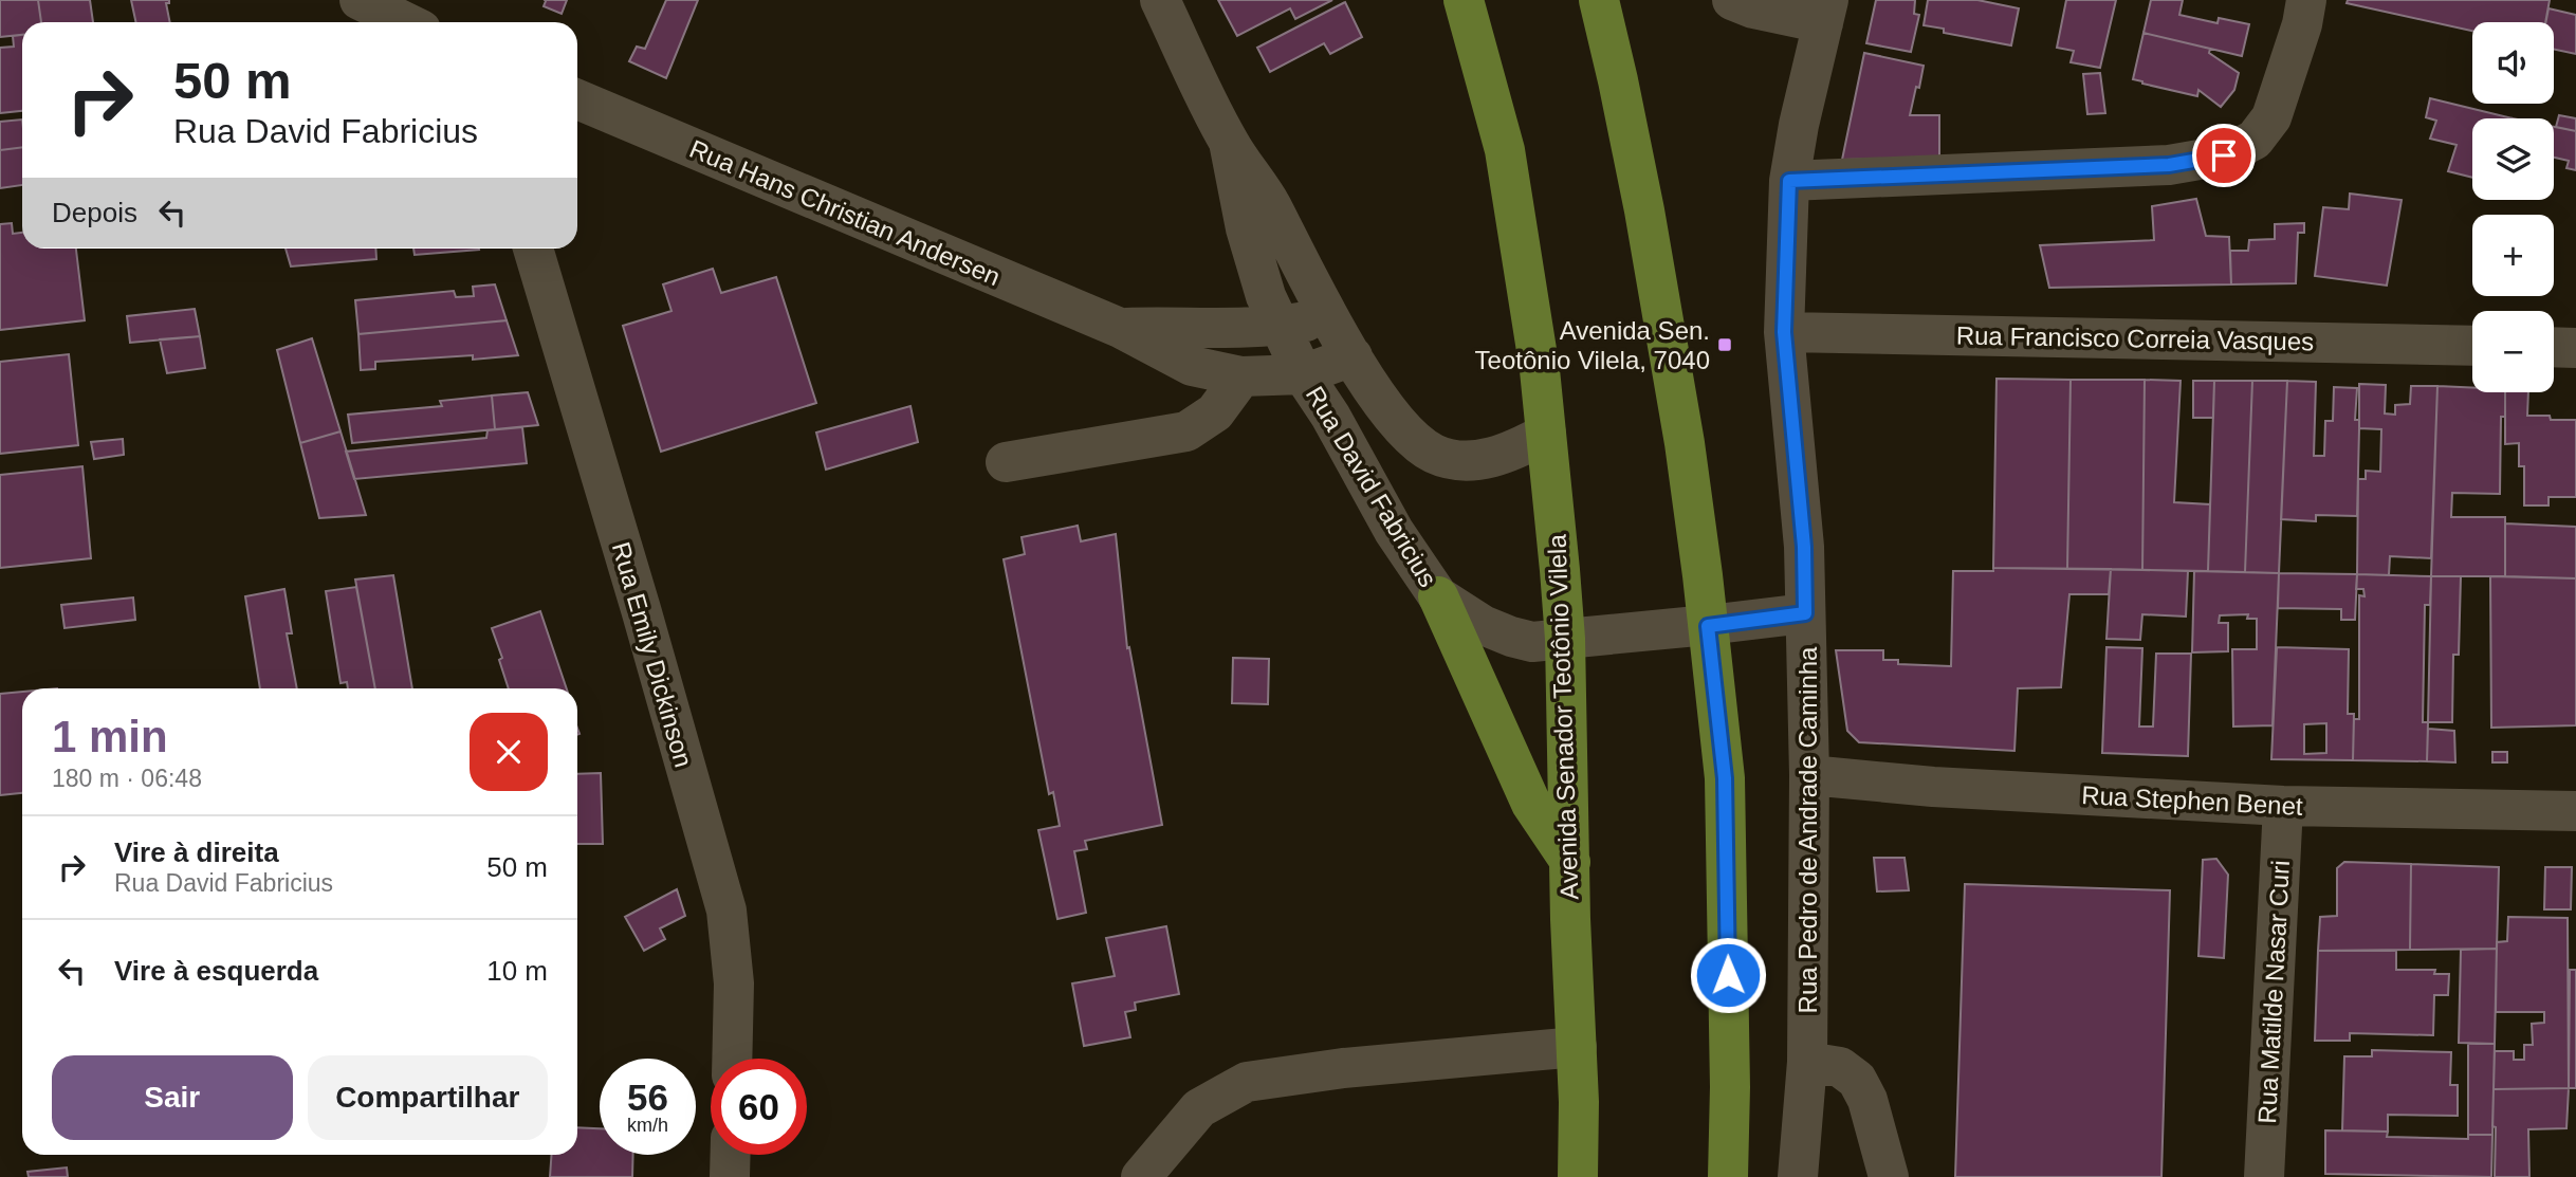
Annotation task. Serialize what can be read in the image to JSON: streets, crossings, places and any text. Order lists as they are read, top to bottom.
{
  "streets": {
    "main road": ["Avenida Senador Teotônio Vilela"],
    "street": [
      "Rua Hans Christian Andersen",
      "Rua Francisco Correia Vasques",
      "Rua David Fabricius",
      "Rua Emily Dickinson",
      "Rua Stephen Benet",
      "Rua Pedro de Andrade Caminha",
      "Rua Matilde Nasar Curi"
    ]
  },
  "crossings": [
    ["Rua Hans Christian Andersen", "Rua David Fabricius"],
    ["Rua Francisco Correia Vasques", "Rua Pedro de Andrade Caminha"],
    ["Rua David Fabricius", "Avenida Senador Teotônio Vilela"],
    ["Rua David Fabricius", "Rua Pedro de Andrade Caminha"],
    ["Rua Stephen Benet", "Rua Pedro de Andrade Caminha"],
    ["Rua Stephen Benet", "Rua Matilde Nasar Curi"]
  ],
  "places": {
    "transit": ["Avenida Sen. Teotônio Vilela, 7040"]
  },
  "page": {
    "map_buttons": ["+", "−"],
    "turn": ["50 m", "Rua David Fabricius"],
    "then": "Depois",
    "heading": ["1 min", "180 m · 06:48"],
    "list": [
      {
        "name": "Vire à direita",
        "note": "Rua David Fabricius",
        "value": "50 m"
      },
      {
        "name": "Vire à esquerda",
        "value": "10 m"
      }
    ],
    "buttons": ["Sair", "Compartilhar"],
    "speed": "56 km/h",
    "limit": "60"
  }
}
